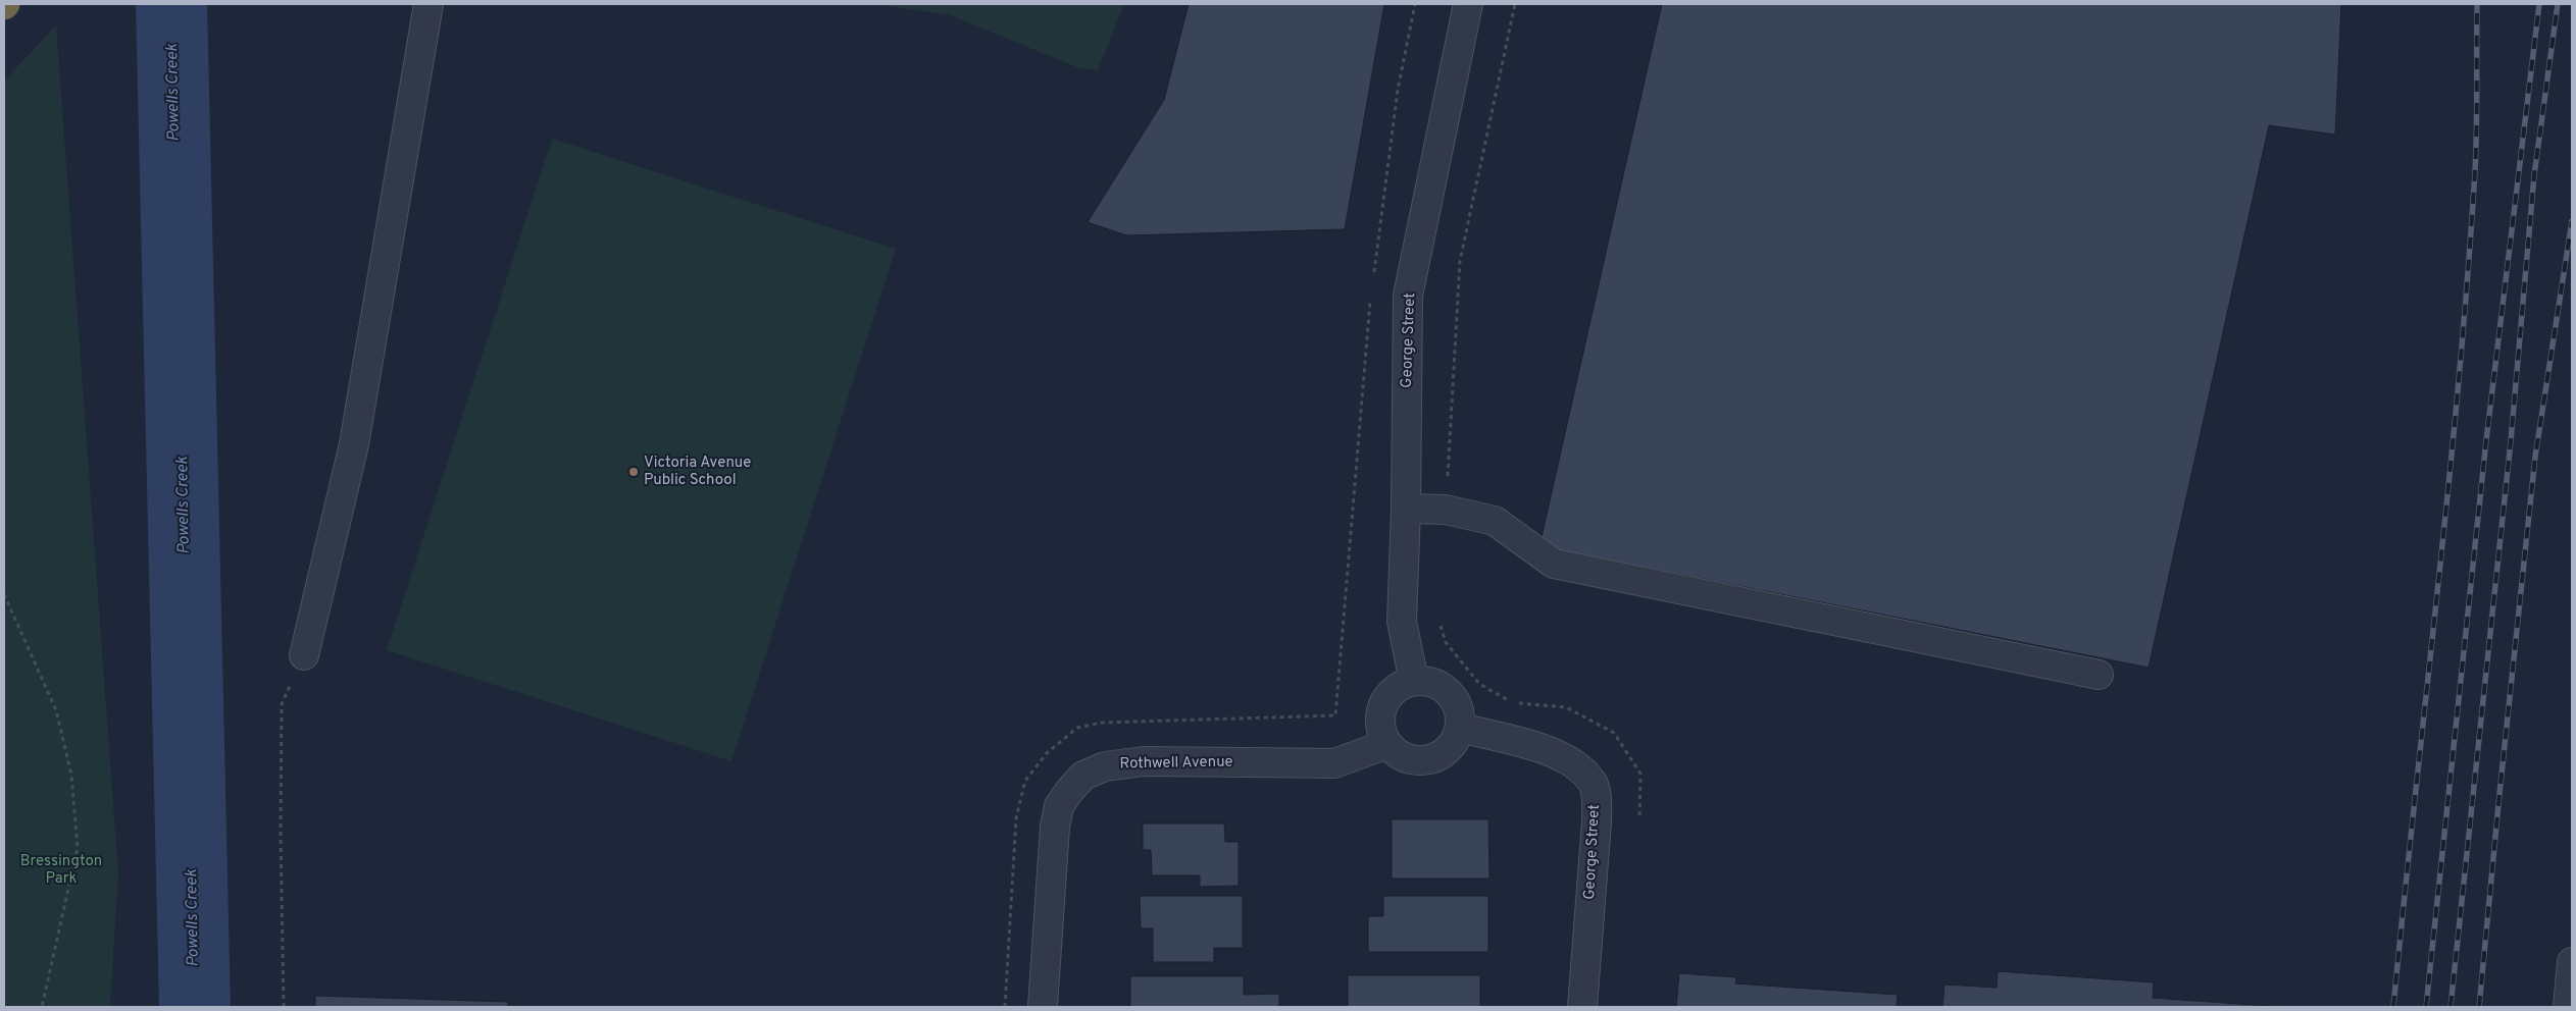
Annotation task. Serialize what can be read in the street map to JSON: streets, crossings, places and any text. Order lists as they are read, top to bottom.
{
  "streets": {
    "street": ["George Street", "Rothwell Avenue"]
  },
  "crossings": [
    ["George Street", "Rothwell Avenue"]
  ],
  "water": ["Powells Creek"],
  "parks": ["Bressington Park"],
  "places": ["Victoria Avenue Public School"]
}
